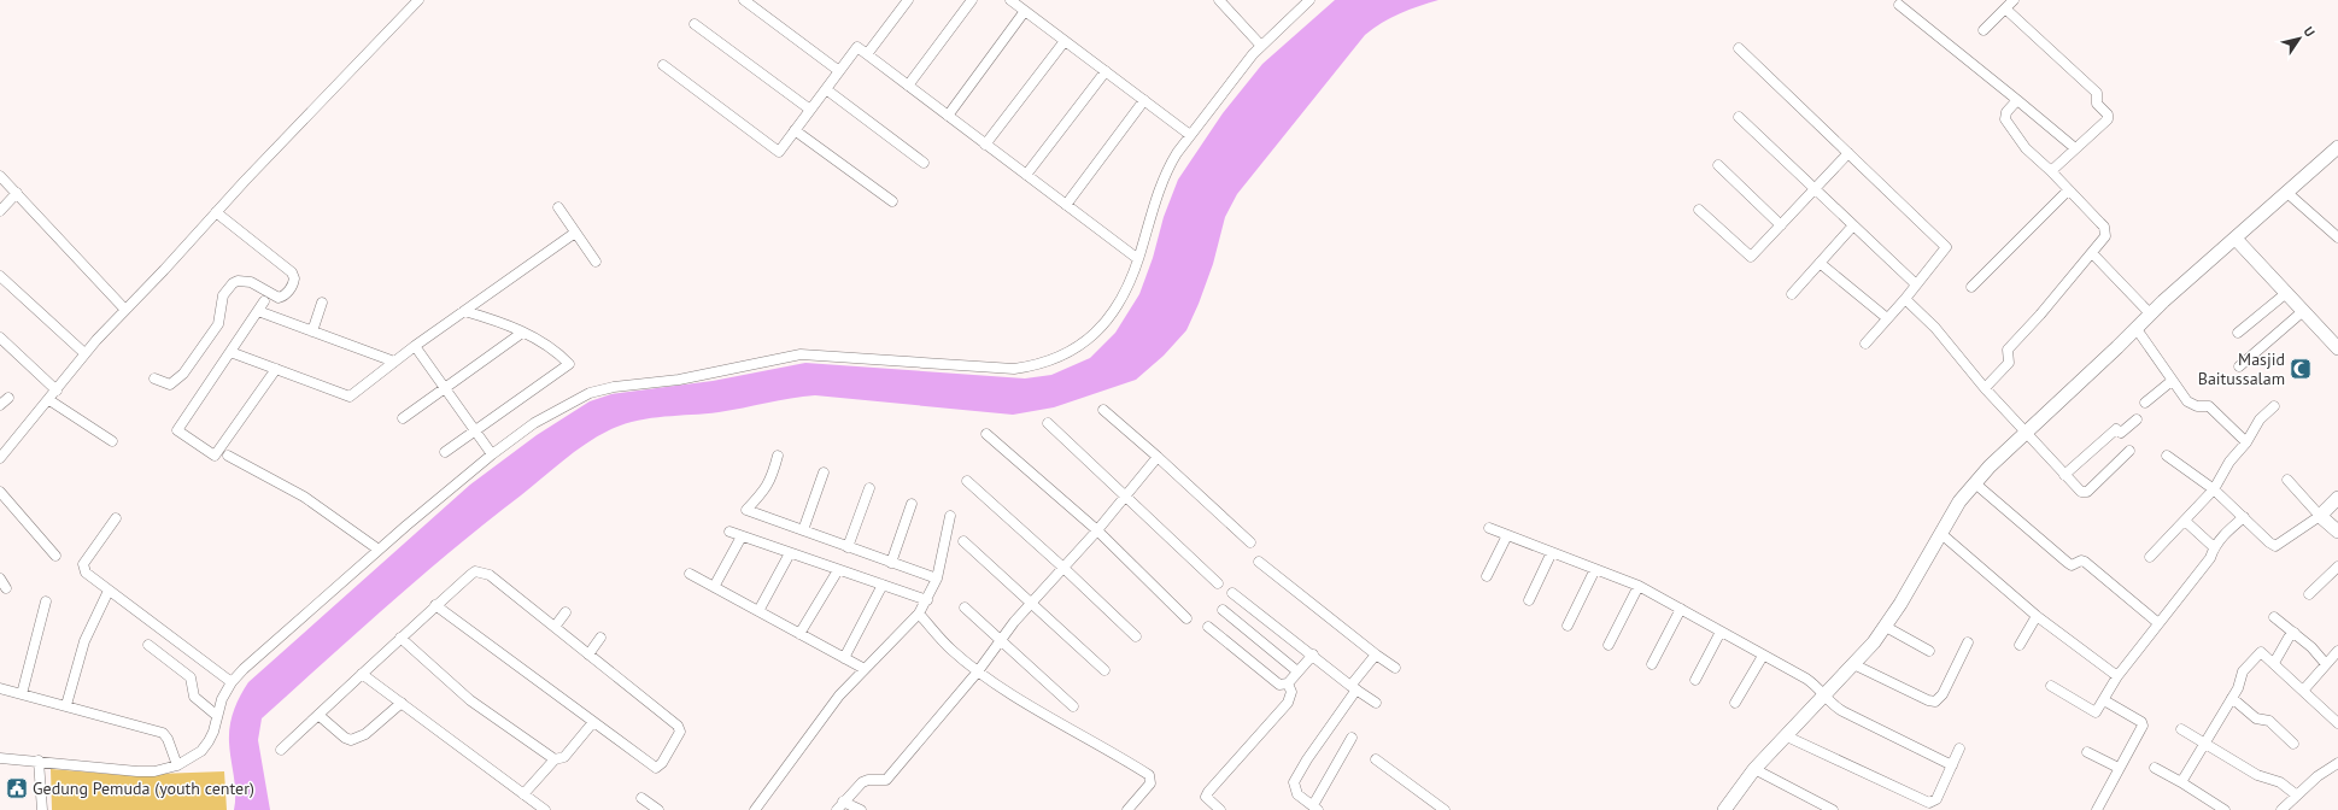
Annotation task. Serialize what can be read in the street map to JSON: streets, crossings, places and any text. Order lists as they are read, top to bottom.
{
  "places": {
    "mosque": ["Masjid Baitussalam"],
    "public building": ["Gedung Pemuda (youth center)"]
  },
  "north": "top right"
}
